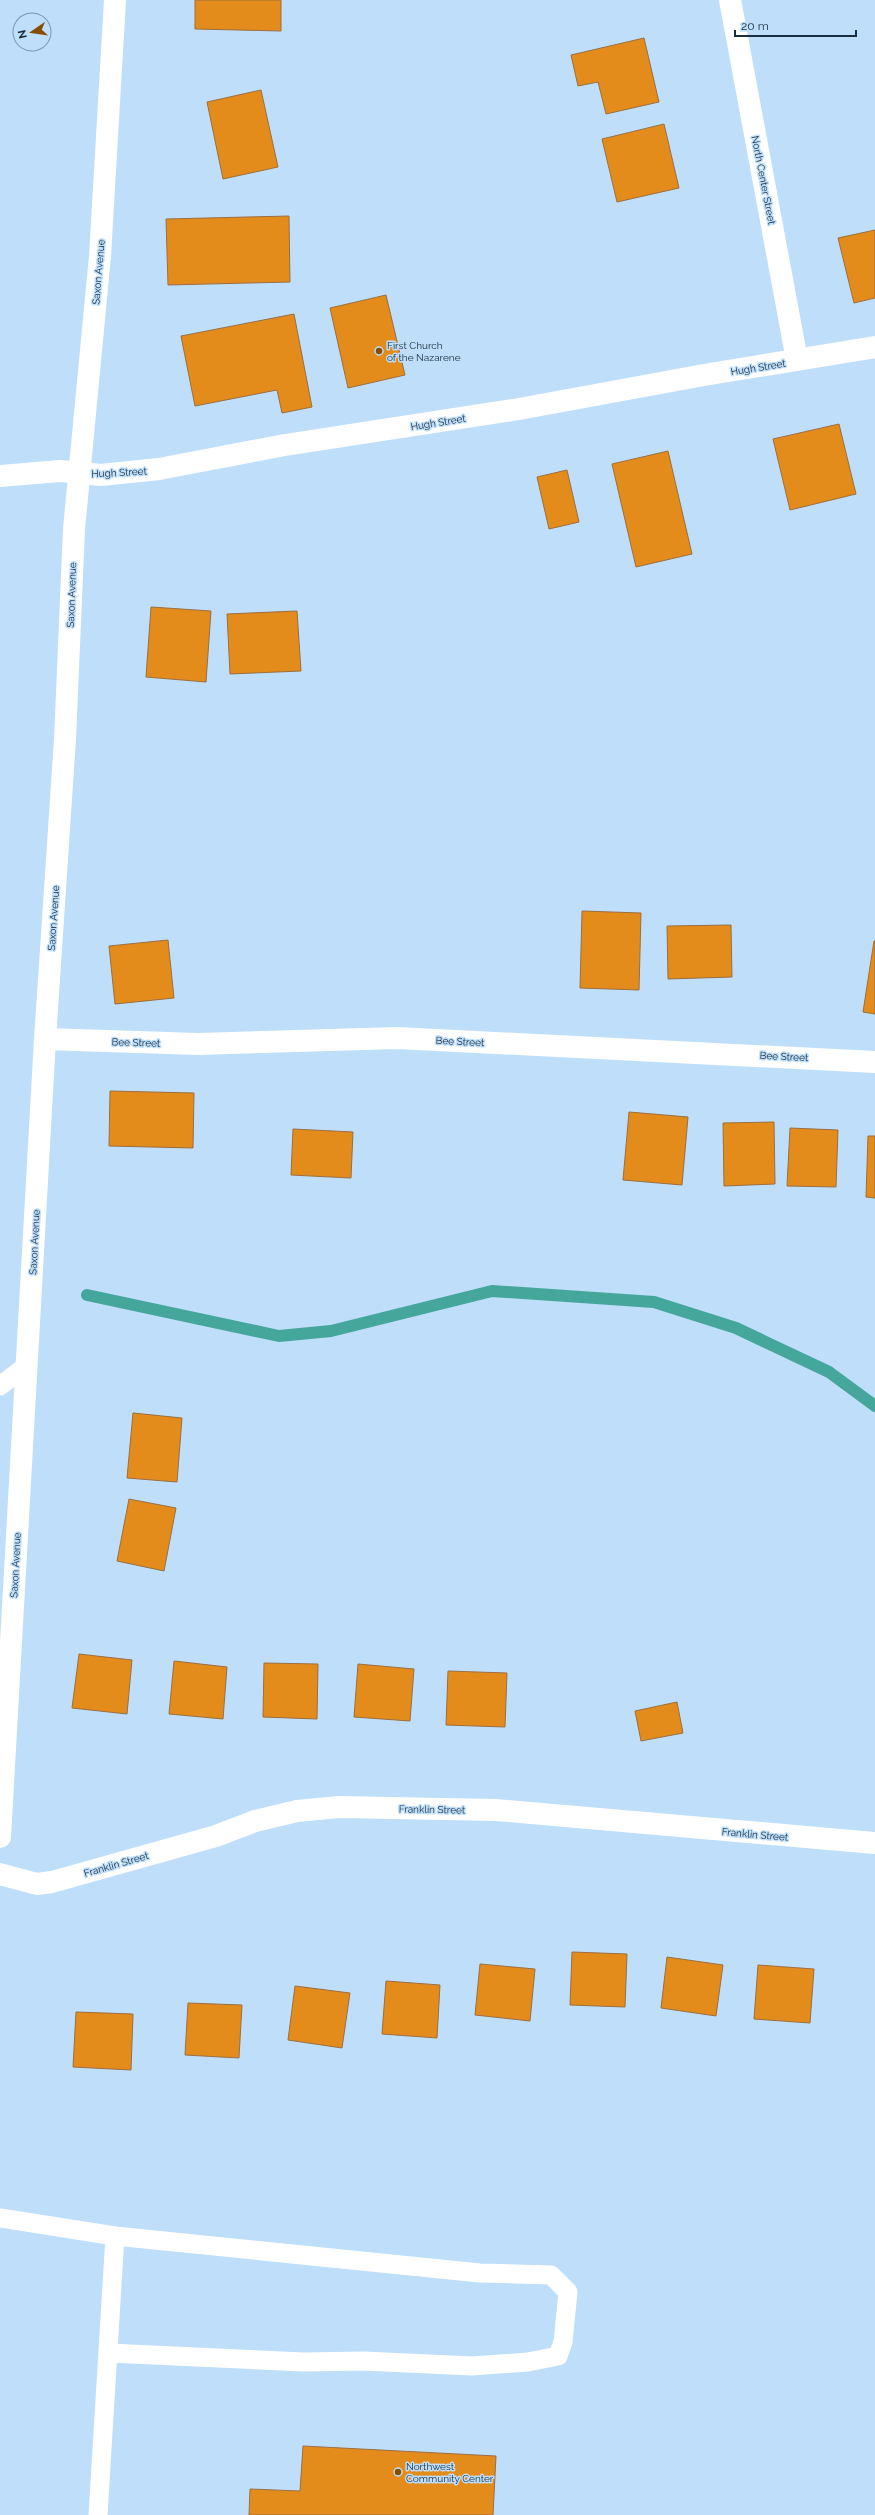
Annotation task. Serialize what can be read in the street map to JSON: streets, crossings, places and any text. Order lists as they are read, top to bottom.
{
  "streets": {
    "street": [
      "North Center Street",
      "Saxon Avenue",
      "Hugh Street",
      "Bee Street",
      "Franklin Street"
    ]
  },
  "crossings": [
    ["North Center Street", "Hugh Street"],
    ["Saxon Avenue", "Hugh Street"],
    ["Saxon Avenue", "Bee Street"]
  ],
  "places": ["First Church of the Nazarene", "Northwest Community Center"],
  "scale_bar": "20 m",
  "north": "left"
}
